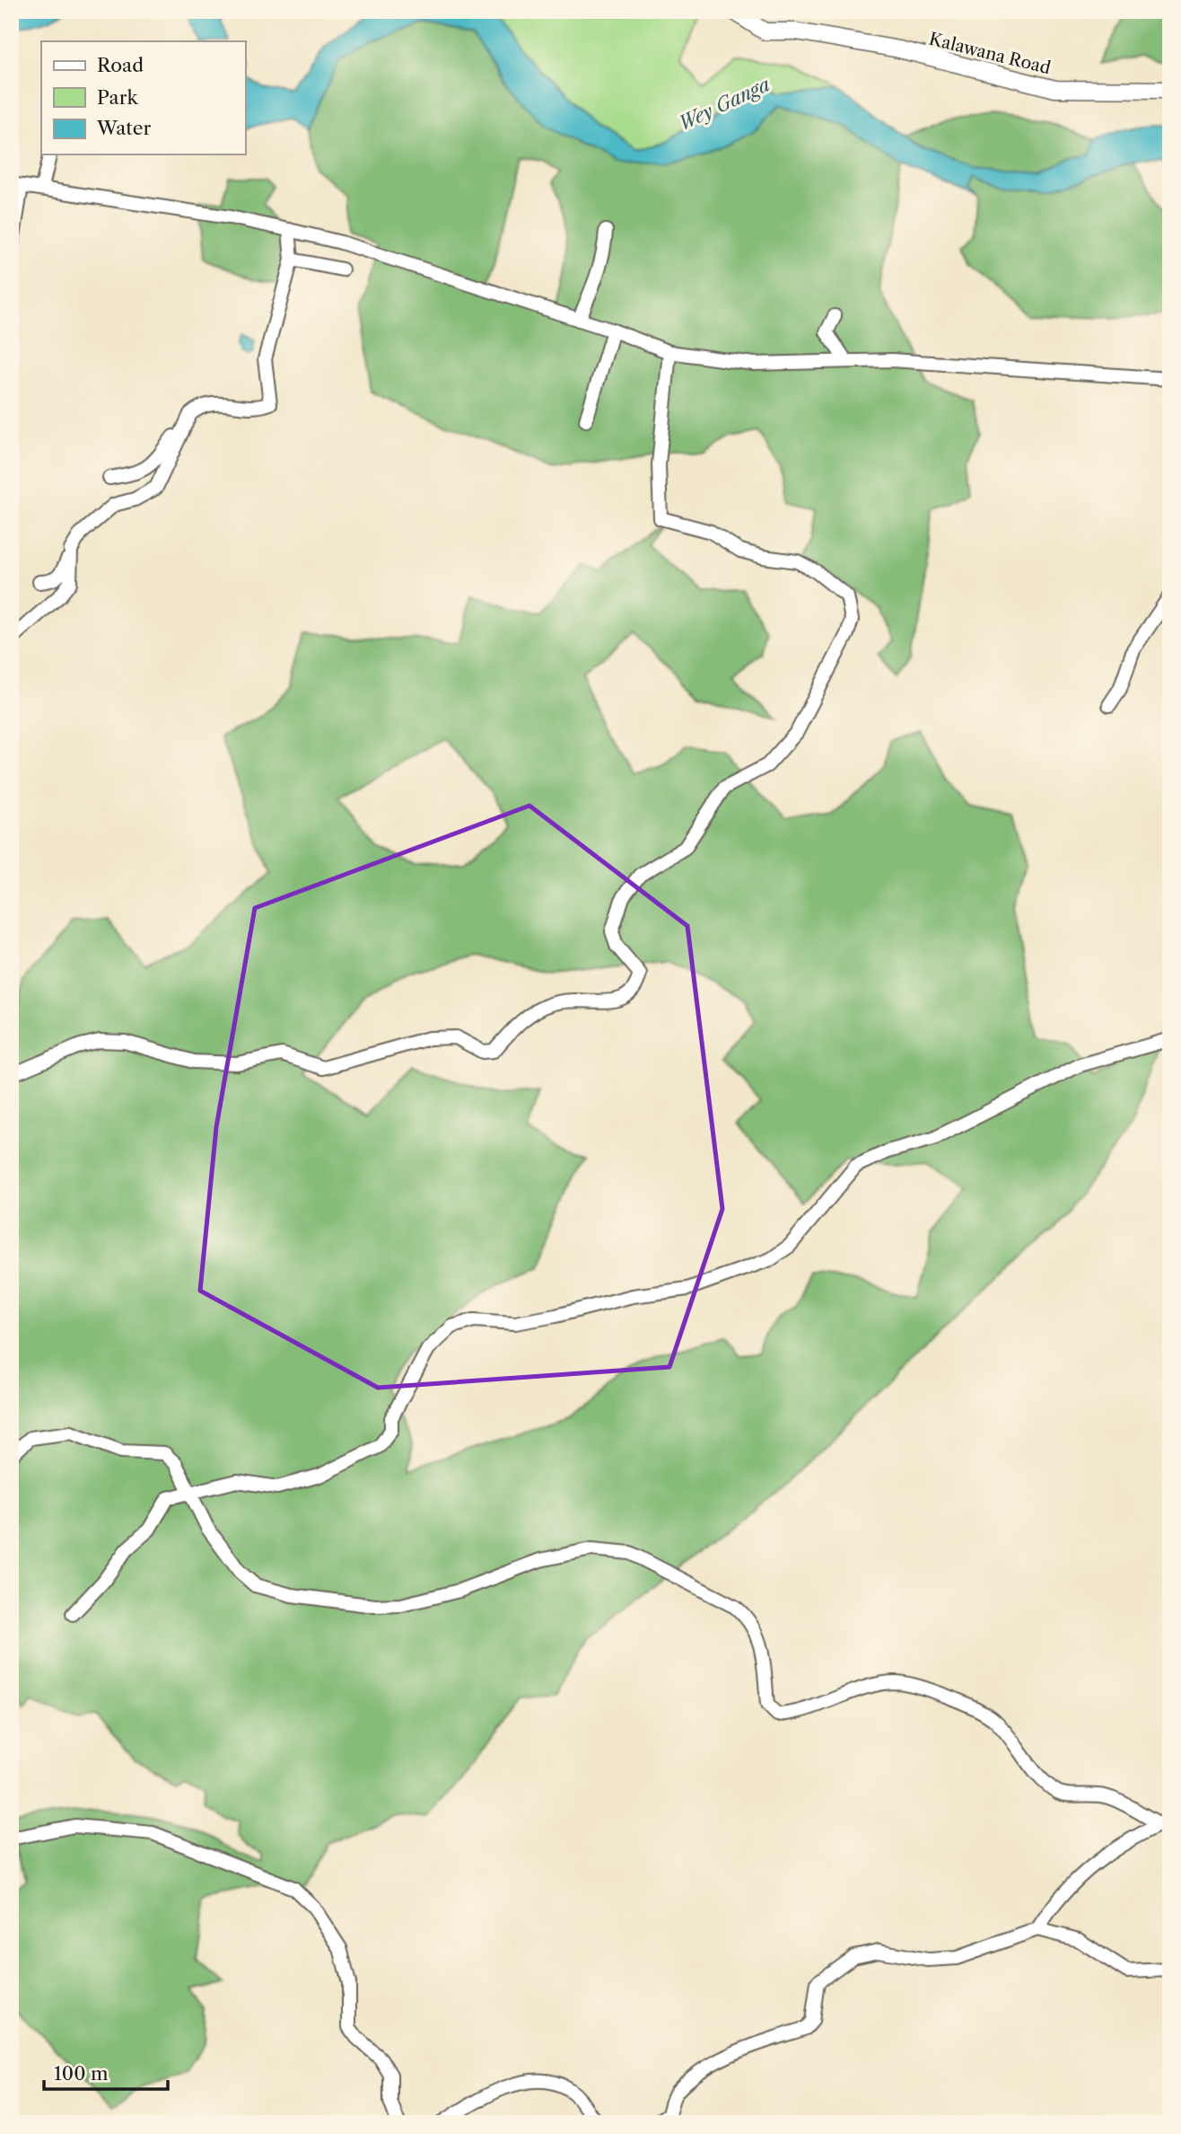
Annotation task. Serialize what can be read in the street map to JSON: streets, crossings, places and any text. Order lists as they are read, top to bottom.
{
  "streets": {
    "main road": ["Kalawana Road"]
  },
  "water": ["Wey Ganga"],
  "legend": ["Road", "Park", "Water"],
  "scale_bar": "100 m"
}
